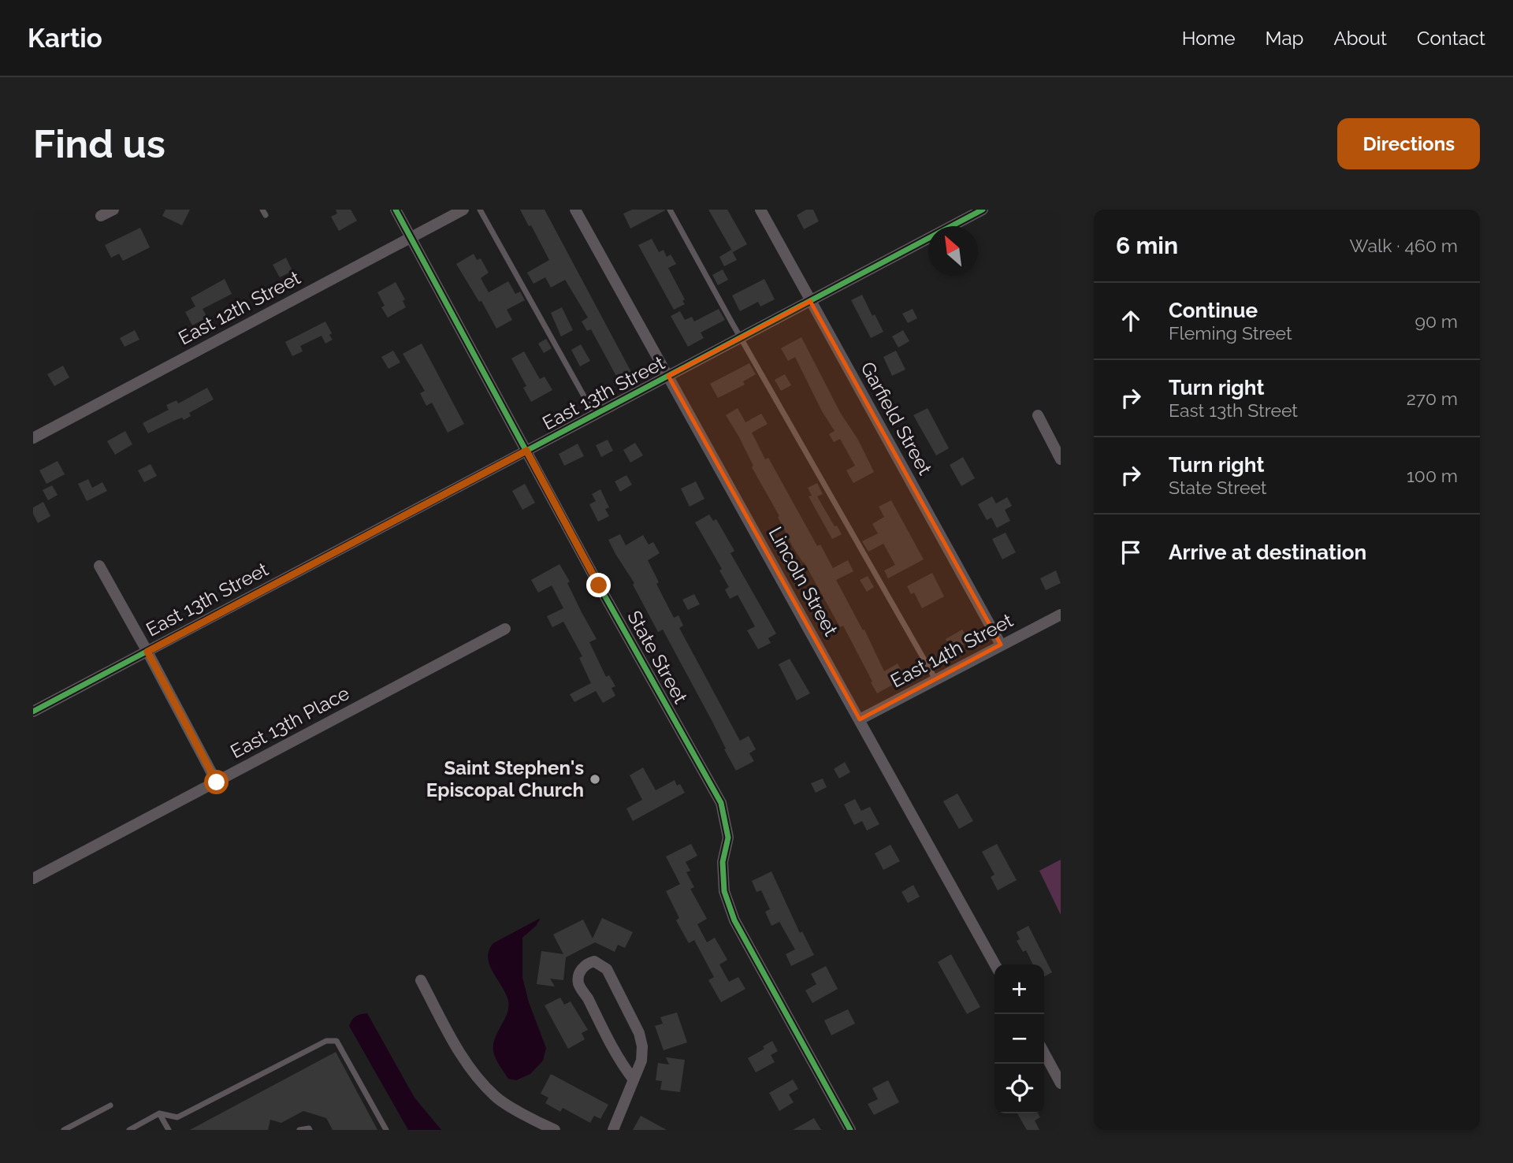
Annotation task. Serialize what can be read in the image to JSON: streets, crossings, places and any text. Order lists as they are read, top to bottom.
{
  "streets": {
    "street": [
      "East 12th Street",
      "East 13th Street",
      "Garfield Street",
      "Lincoln Street",
      "East 14th Street",
      "State Street",
      "East 13th Place"
    ]
  },
  "crossings": [
    ["East 12th Street", "State Street"],
    ["East 13th Street", "Garfield Street"],
    ["East 13th Street", "Lincoln Street"],
    ["East 13th Street", "State Street"],
    ["Garfield Street", "East 14th Street"],
    ["Lincoln Street", "East 14th Street"]
  ],
  "places": ["Saint Stephen's Episcopal Church"],
  "north": "top left",
  "page": {
    "header": "Kartio",
    "nav": [
      "Home",
      "Map",
      "About",
      "Contact"
    ],
    "buttons": "Directions",
    "title": "Find us",
    "heading": ["6 min", "Walk · 460 m"],
    "list": [
      ["Continue", "Fleming Street", "90 m"],
      ["Turn right", "East 13th Street", "270 m"],
      ["Turn right", "State Street", "100 m"],
      "Arrive at destination"
    ],
    "map_buttons": ["+", "−"]
  }
}
